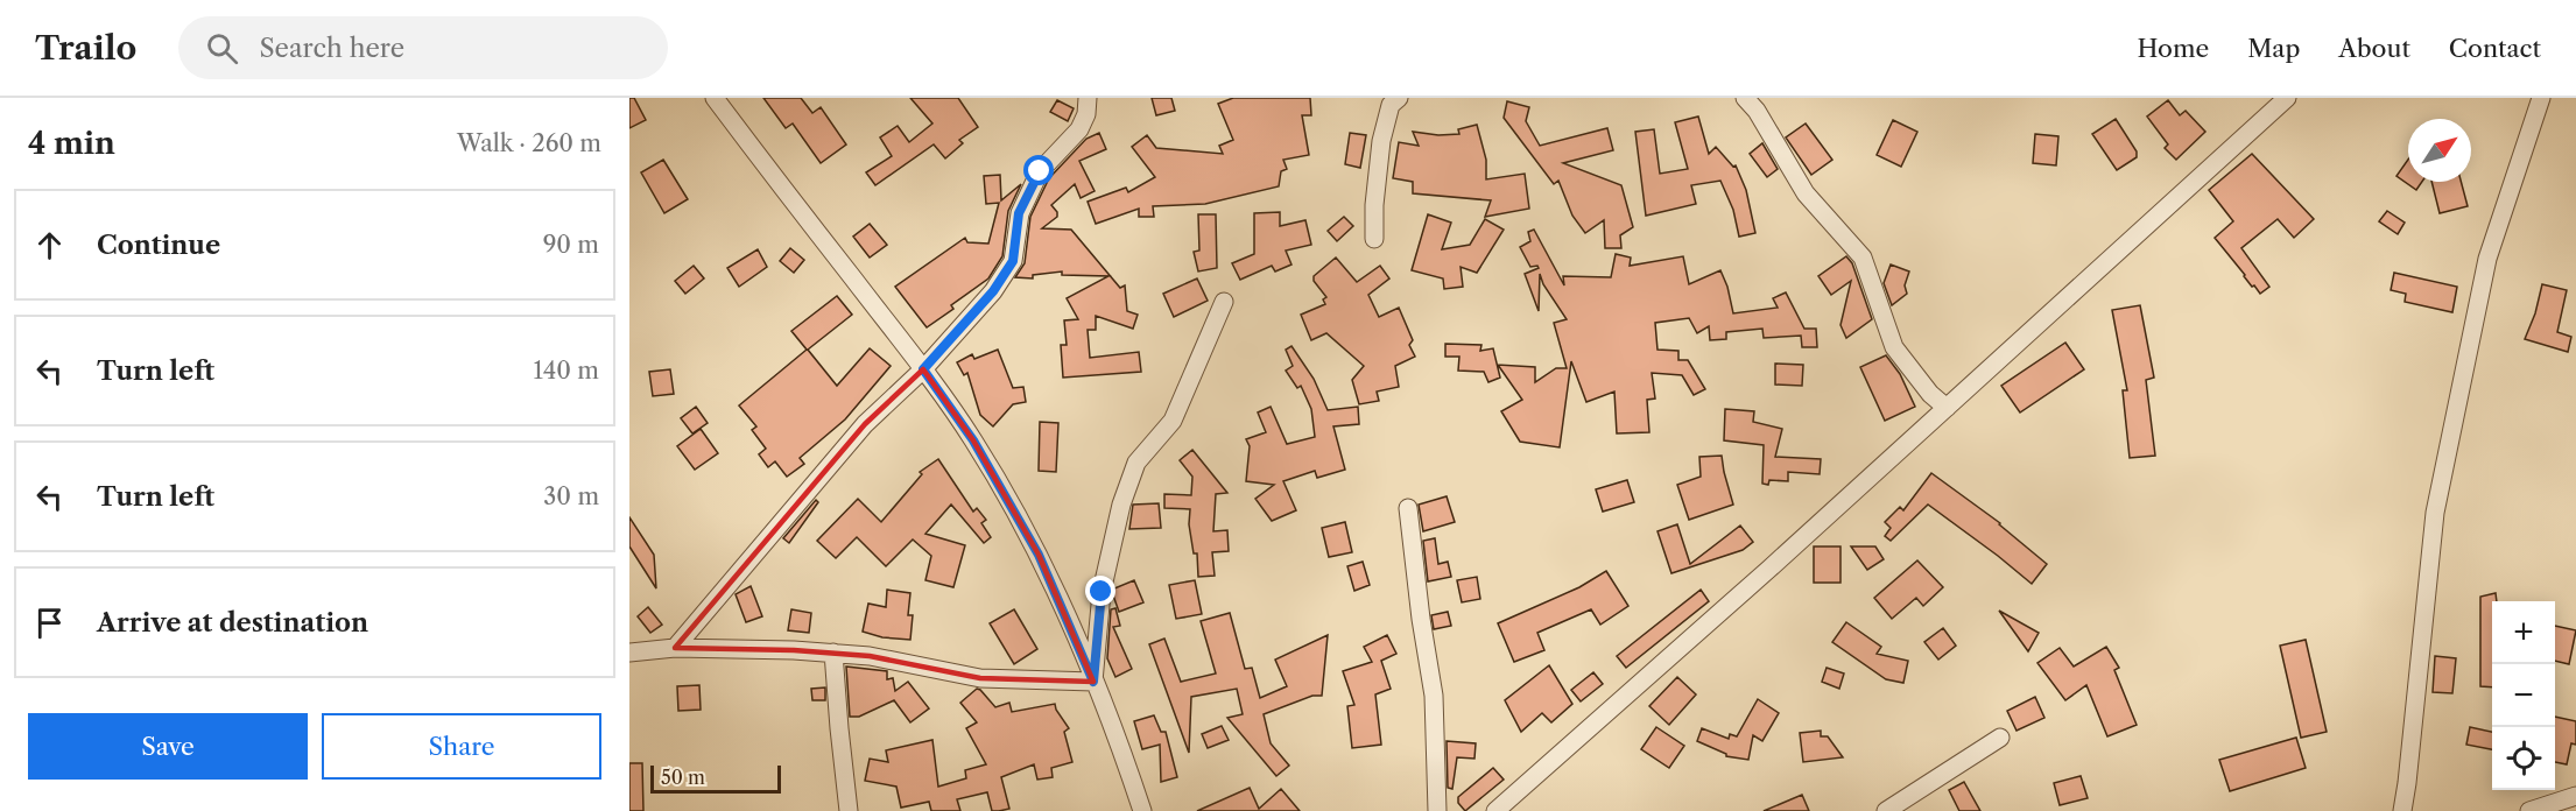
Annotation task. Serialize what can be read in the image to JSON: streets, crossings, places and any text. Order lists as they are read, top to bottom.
{
  "scale_bar": "50 m",
  "north": "top right",
  "page": {
    "header": "Trailo",
    "search": "Search here",
    "nav": [
      "Home",
      "Map",
      "About",
      "Contact"
    ],
    "heading": ["4 min", "Walk · 260 m"],
    "list": [
      ["Continue", "90 m"],
      ["Turn left", "140 m"],
      ["Turn left", "30 m"],
      "Arrive at destination"
    ],
    "map_buttons": ["+", "−"],
    "buttons": ["Save", "Share"],
    "scale": "50 m"
  }
}
